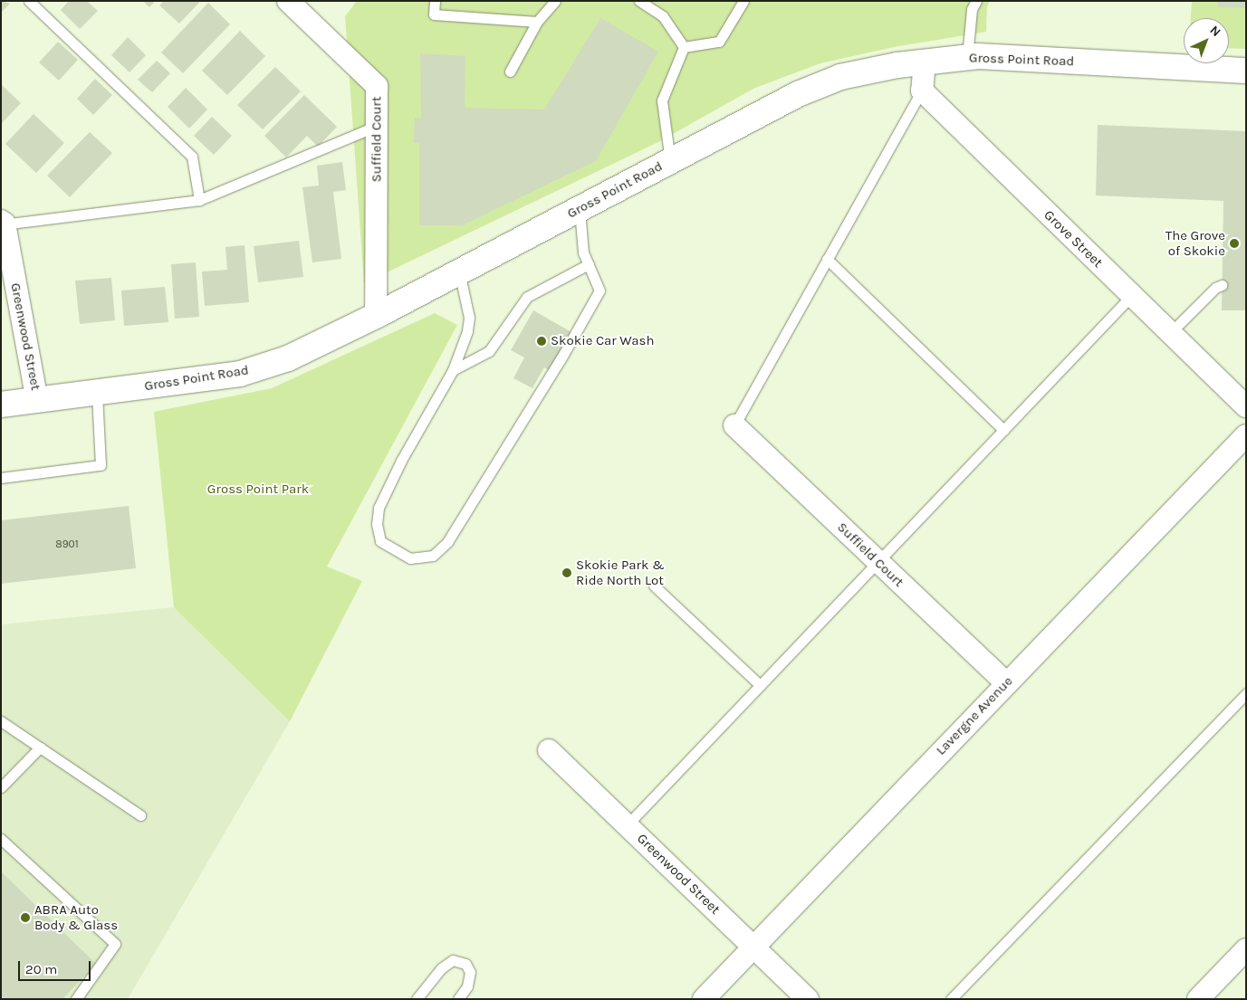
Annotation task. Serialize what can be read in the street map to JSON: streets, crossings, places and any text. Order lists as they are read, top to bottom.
{
  "streets": {
    "main road": ["Gross Point Road"],
    "street": [
      "Suffield Court",
      "Grove Street",
      "Greenwood Street",
      "Lavergne Avenue"
    ]
  },
  "crossings": [
    ["Gross Point Road", "Suffield Court"],
    ["Gross Point Road", "Greenwood Street"],
    ["Suffield Court", "Lavergne Avenue"],
    ["Greenwood Street", "Lavergne Avenue"]
  ],
  "parks": ["Gross Point Park"],
  "places": [
    "The Grove of Skokie",
    "Skokie Car Wash",
    "Skokie Park & Ride North Lot",
    "ABRA Auto Body & Glass"
  ],
  "house_numbers": ["8901"],
  "scale_bar": "20 m",
  "north": "top right"
}
